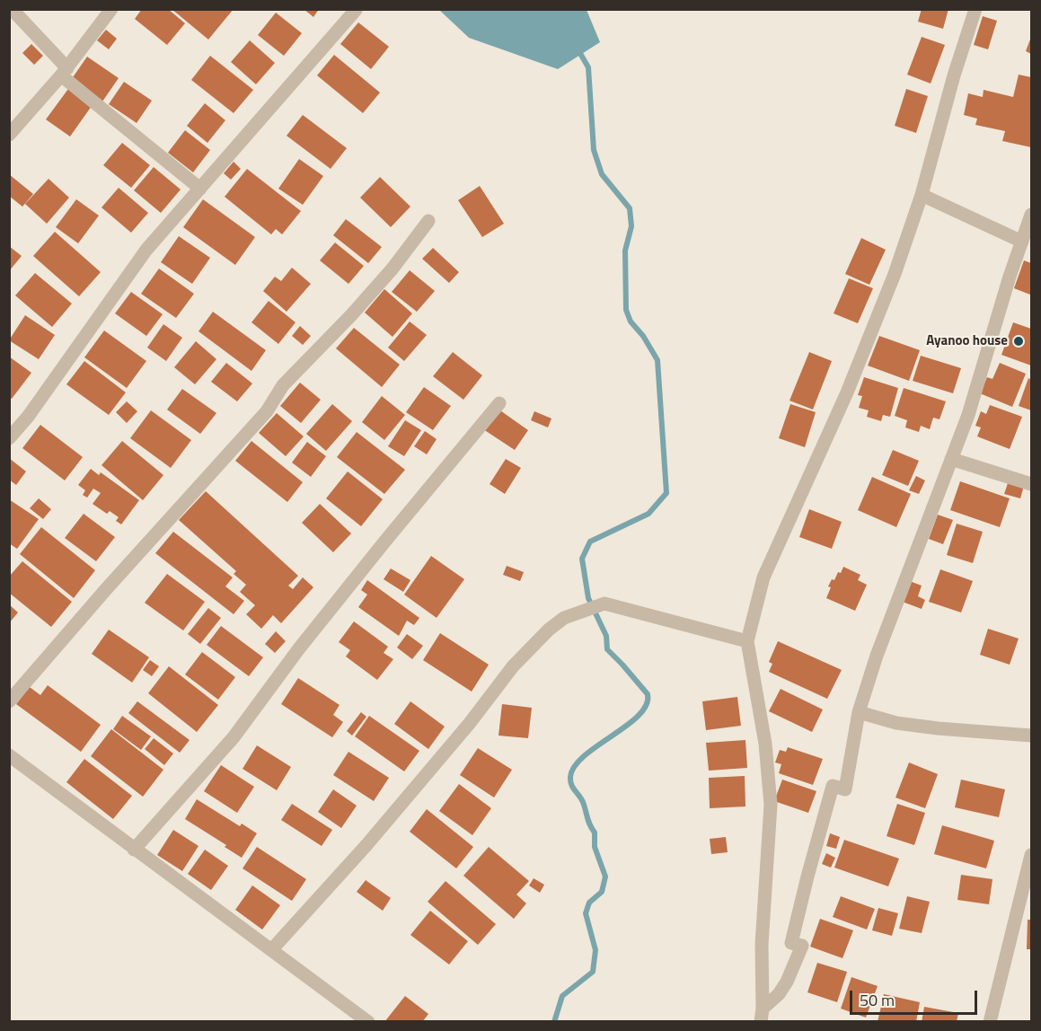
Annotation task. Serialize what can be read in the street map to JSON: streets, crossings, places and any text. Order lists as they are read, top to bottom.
{
  "places": ["Ayanoo house"],
  "scale_bar": "50 m"
}
